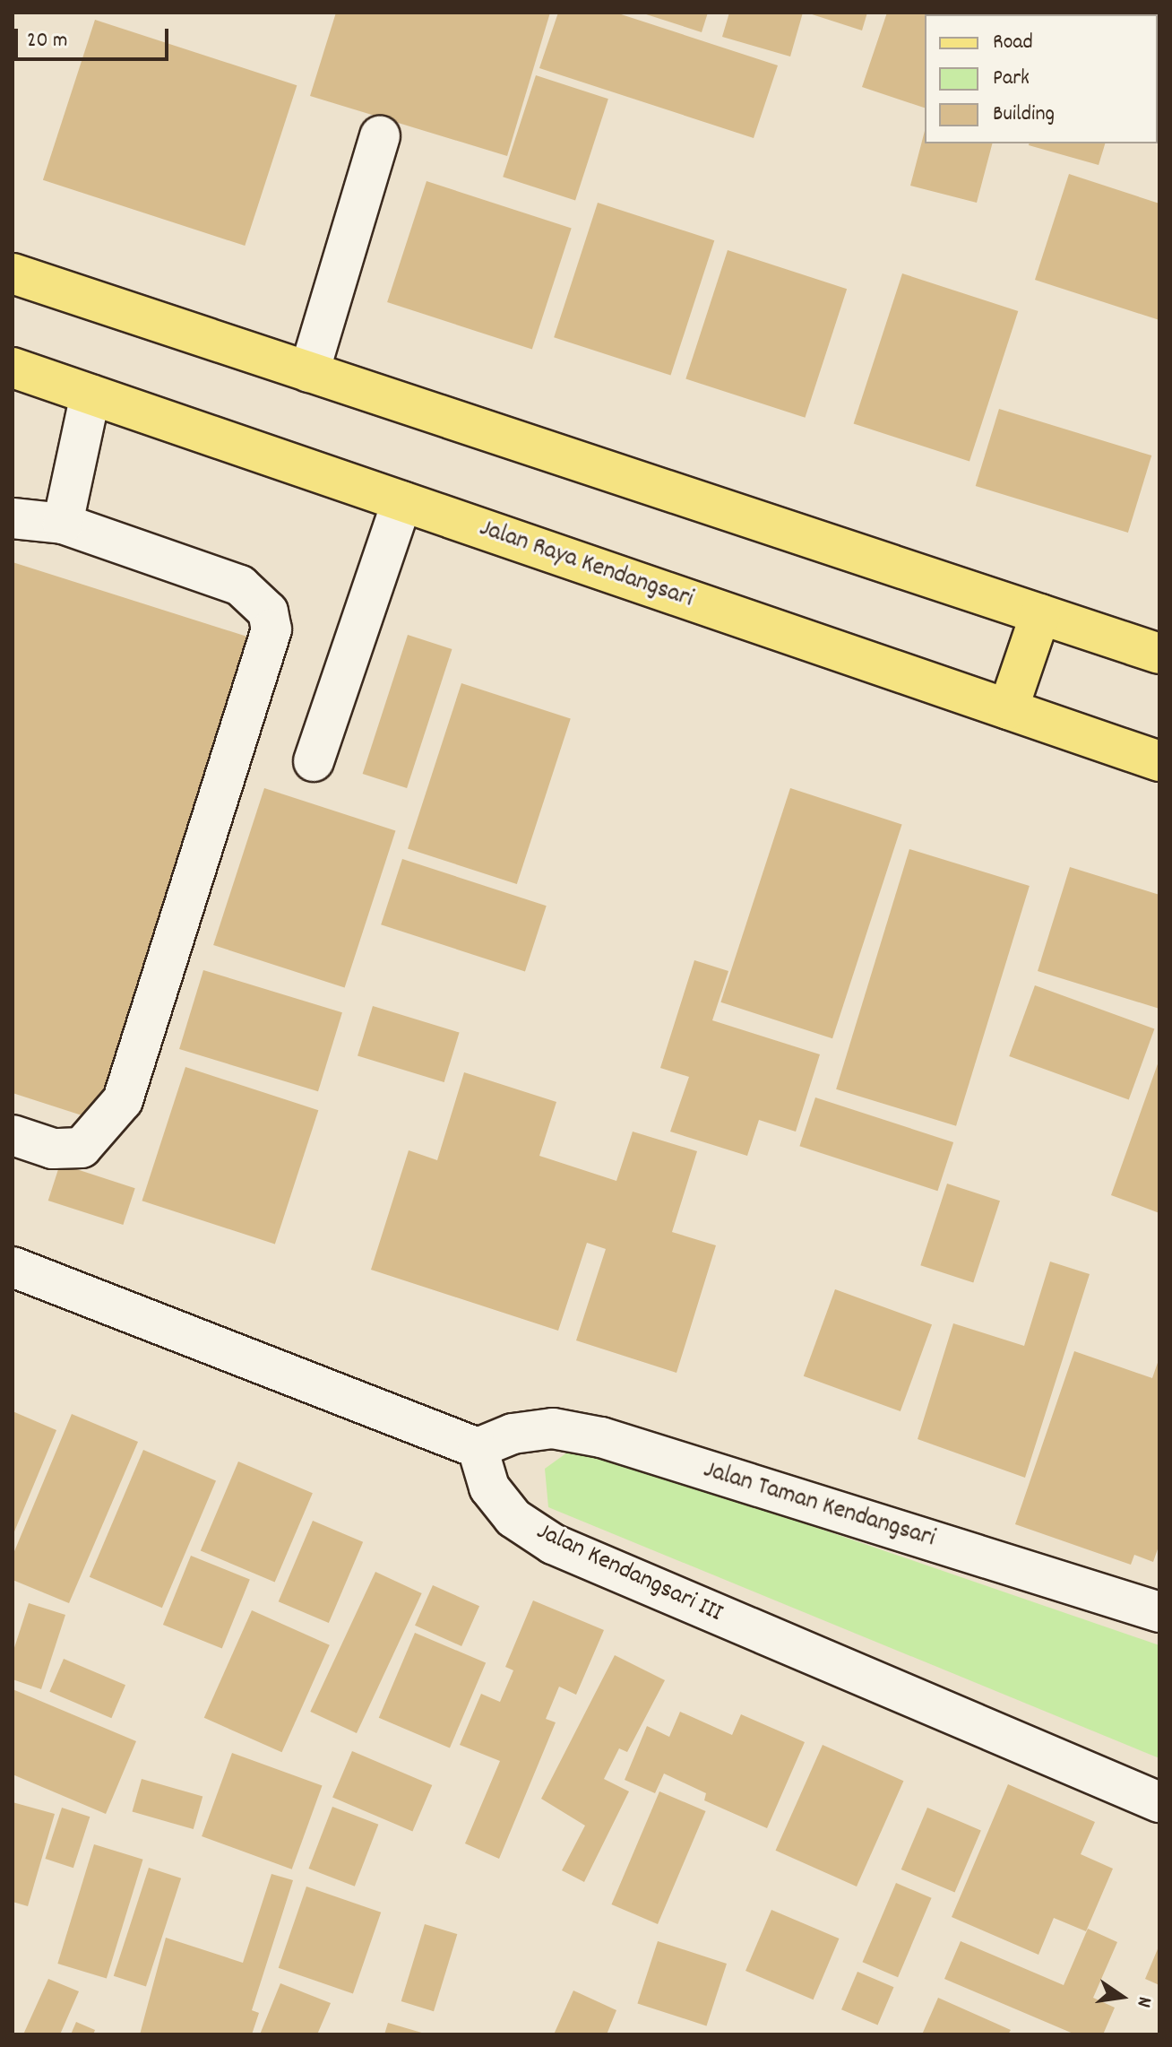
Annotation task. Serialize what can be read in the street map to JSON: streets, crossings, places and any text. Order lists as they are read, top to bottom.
{
  "streets": {
    "main road": ["Jalan Raya Kendangsari"],
    "street": ["Jalan Taman Kendangsari", "Jalan Kendangsari III"]
  },
  "crossings": [
    ["Jalan Taman Kendangsari", "Jalan Kendangsari III"]
  ],
  "legend": ["Road", "Park", "Building"],
  "scale_bar": "20 m",
  "north": "right"
}
